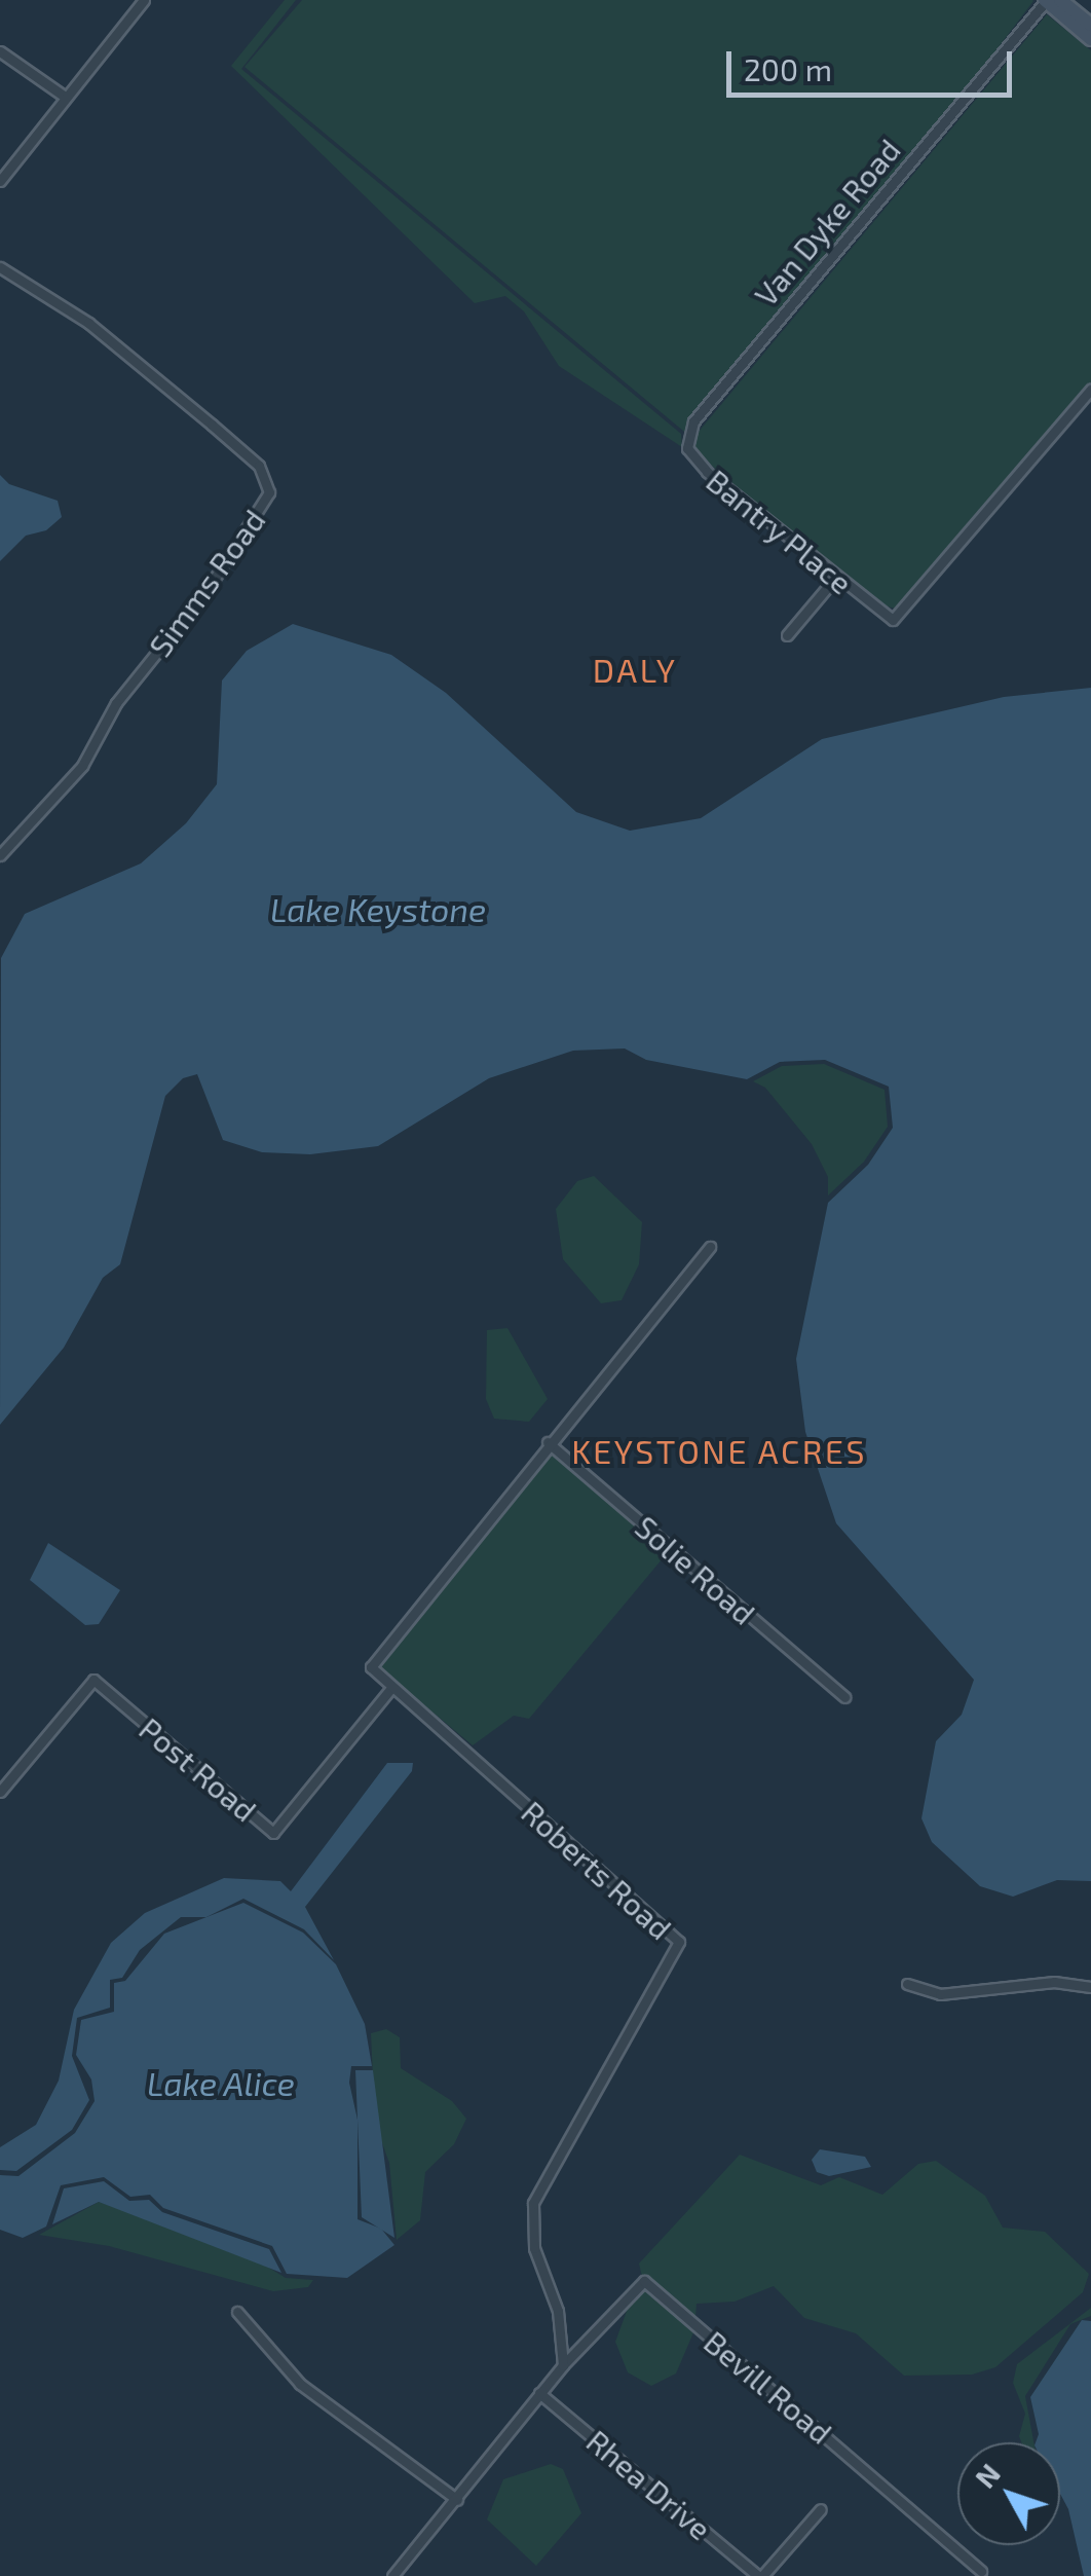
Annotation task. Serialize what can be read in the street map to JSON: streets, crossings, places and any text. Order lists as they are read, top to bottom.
{
  "streets": {
    "street": [
      "Van Dyke Road",
      "Bantry Place",
      "Simms Road",
      "Solie Road",
      "Post Road",
      "Roberts Road",
      "Bevill Road",
      "Rhea Drive"
    ]
  },
  "crossings": [
    ["Van Dyke Road", "Bantry Place"],
    ["Post Road", "Roberts Road"],
    ["Roberts Road", "Bevill Road"]
  ],
  "districts": ["DALY", "KEYSTONE ACRES"],
  "water": ["Lake Keystone", "Lake Alice"],
  "scale_bar": "200 m",
  "north": "top left"
}
